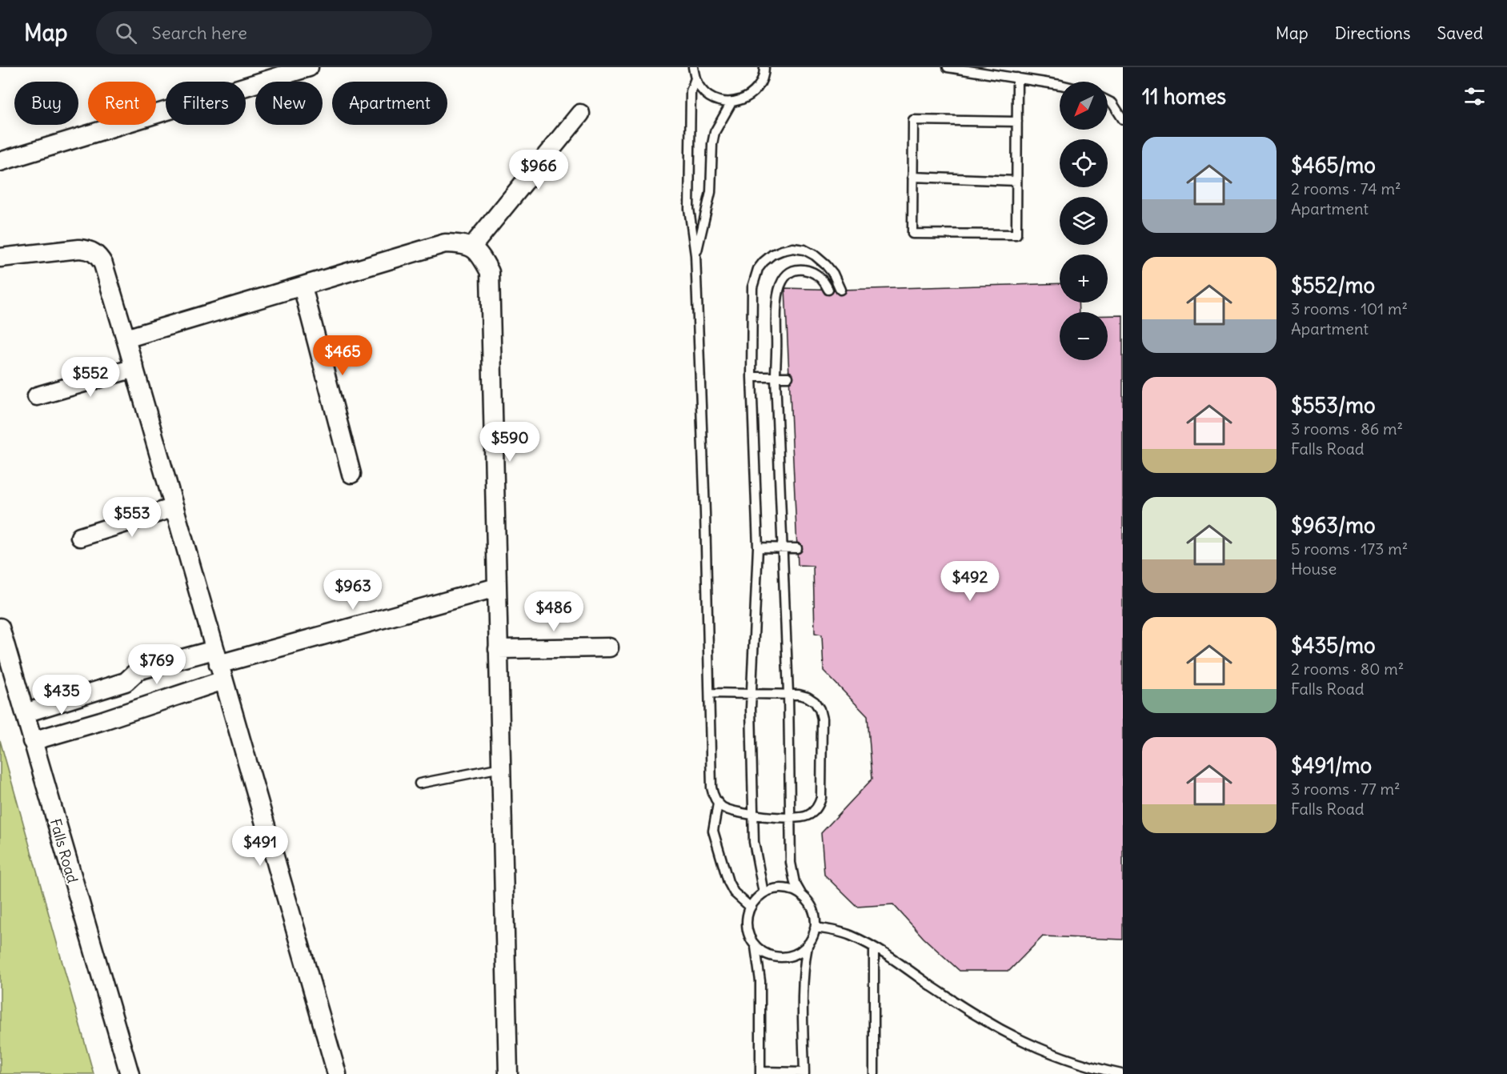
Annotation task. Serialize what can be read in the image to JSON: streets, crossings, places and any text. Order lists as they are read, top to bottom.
{
  "streets": {
    "street": ["Falls Road"]
  },
  "north": "bottom left",
  "page": {
    "header": "Map",
    "search": "Search here",
    "nav": ["Map", "Directions", "Saved"],
    "heading": "11 homes",
    "map_buttons": ["+", "−"],
    "chip": [
      "Buy",
      "Rent",
      "Filters",
      "New",
      "Apartment"
    ],
    "list": [
      {
        "name": "$465/mo",
        "note": "2 rooms · 74 m² · Apartment"
      },
      {
        "name": "$552/mo",
        "note": "3 rooms · 101 m² · Apartment"
      },
      {
        "name": "$553/mo",
        "note": "3 rooms · 86 m² · Falls Road"
      },
      {
        "name": "$963/mo",
        "note": "5 rooms · 173 m² · House"
      },
      {
        "name": "$435/mo",
        "note": "2 rooms · 80 m² · Falls Road"
      },
      {
        "name": "$491/mo",
        "note": "3 rooms · 77 m² · Falls Road"
      }
    ],
    "price": [
      "$966",
      "$465",
      "$552",
      "$590",
      "$553",
      "$492",
      "$963",
      "$486",
      "$769",
      "$435",
      "$491"
    ]
  }
}
